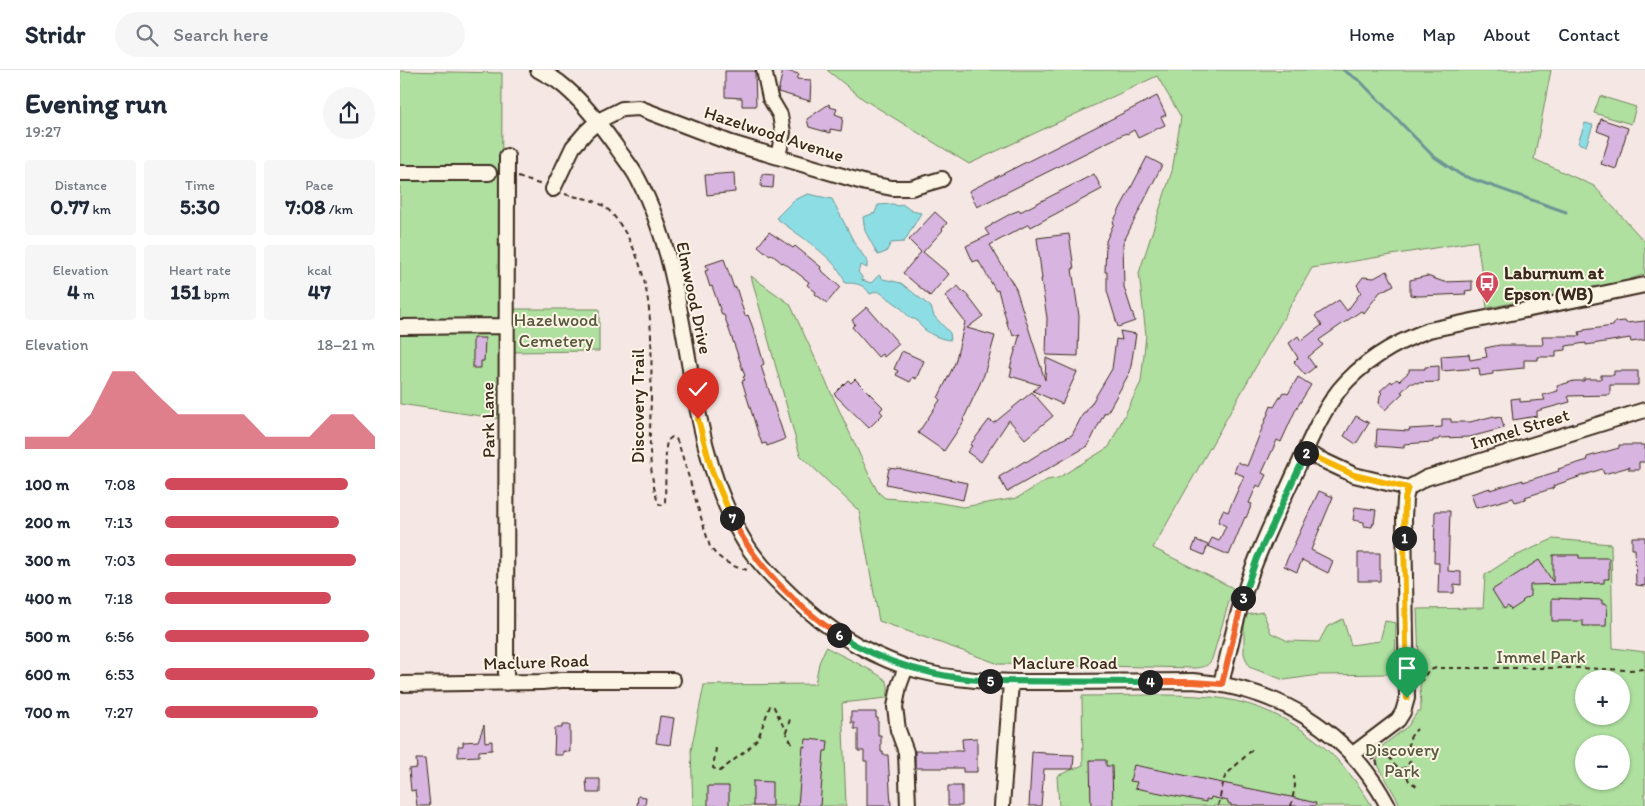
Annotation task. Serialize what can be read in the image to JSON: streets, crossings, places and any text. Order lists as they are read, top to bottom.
{
  "streets": {
    "street": [
      "Hazelwood Avenue",
      "Elmwood Drive",
      "Park Lane",
      "Immel Street",
      "Maclure Road"
    ],
    "path": ["Discovery Trail"]
  },
  "crossings": [
    ["Hazelwood Avenue", "Elmwood Drive"],
    ["Hazelwood Avenue", "Discovery Trail"],
    ["Elmwood Drive", "Maclure Road"],
    ["Discovery Trail", "Park Lane"],
    ["Park Lane", "Maclure Road"]
  ],
  "parks": ["Hazelwood Cemetery", "Immel Park", "Discovery Park"],
  "places": {
    "bus stop": ["Laburnum at Epson (WB)"]
  },
  "page": {
    "header": "Stridr",
    "search": "Search here",
    "nav": [
      "Home",
      "Map",
      "About",
      "Contact"
    ],
    "heading": ["Evening run", "19:27"],
    "stats": [
      ["Distance", "0.77 km"],
      ["Time", "5:30"],
      ["Pace", "7:08 /km"],
      ["Elevation", "4 m"],
      ["Heart rate", "151 bpm"],
      ["kcal", "47"]
    ],
    "chart": ["Elevation", "18–21 m"],
    "pins": [
      "2",
      "7",
      "1",
      "3",
      "6",
      "5",
      "4"
    ],
    "list": [
      {
        "name": "100 m",
        "note": "7:08"
      },
      {
        "name": "200 m",
        "note": "7:13"
      },
      {
        "name": "300 m",
        "note": "7:03"
      },
      {
        "name": "400 m",
        "note": "7:18"
      },
      {
        "name": "500 m",
        "note": "6:56"
      },
      {
        "name": "600 m",
        "note": "6:53"
      },
      {
        "name": "700 m",
        "note": "7:27"
      }
    ],
    "map_buttons": ["+", "−"]
  }
}
